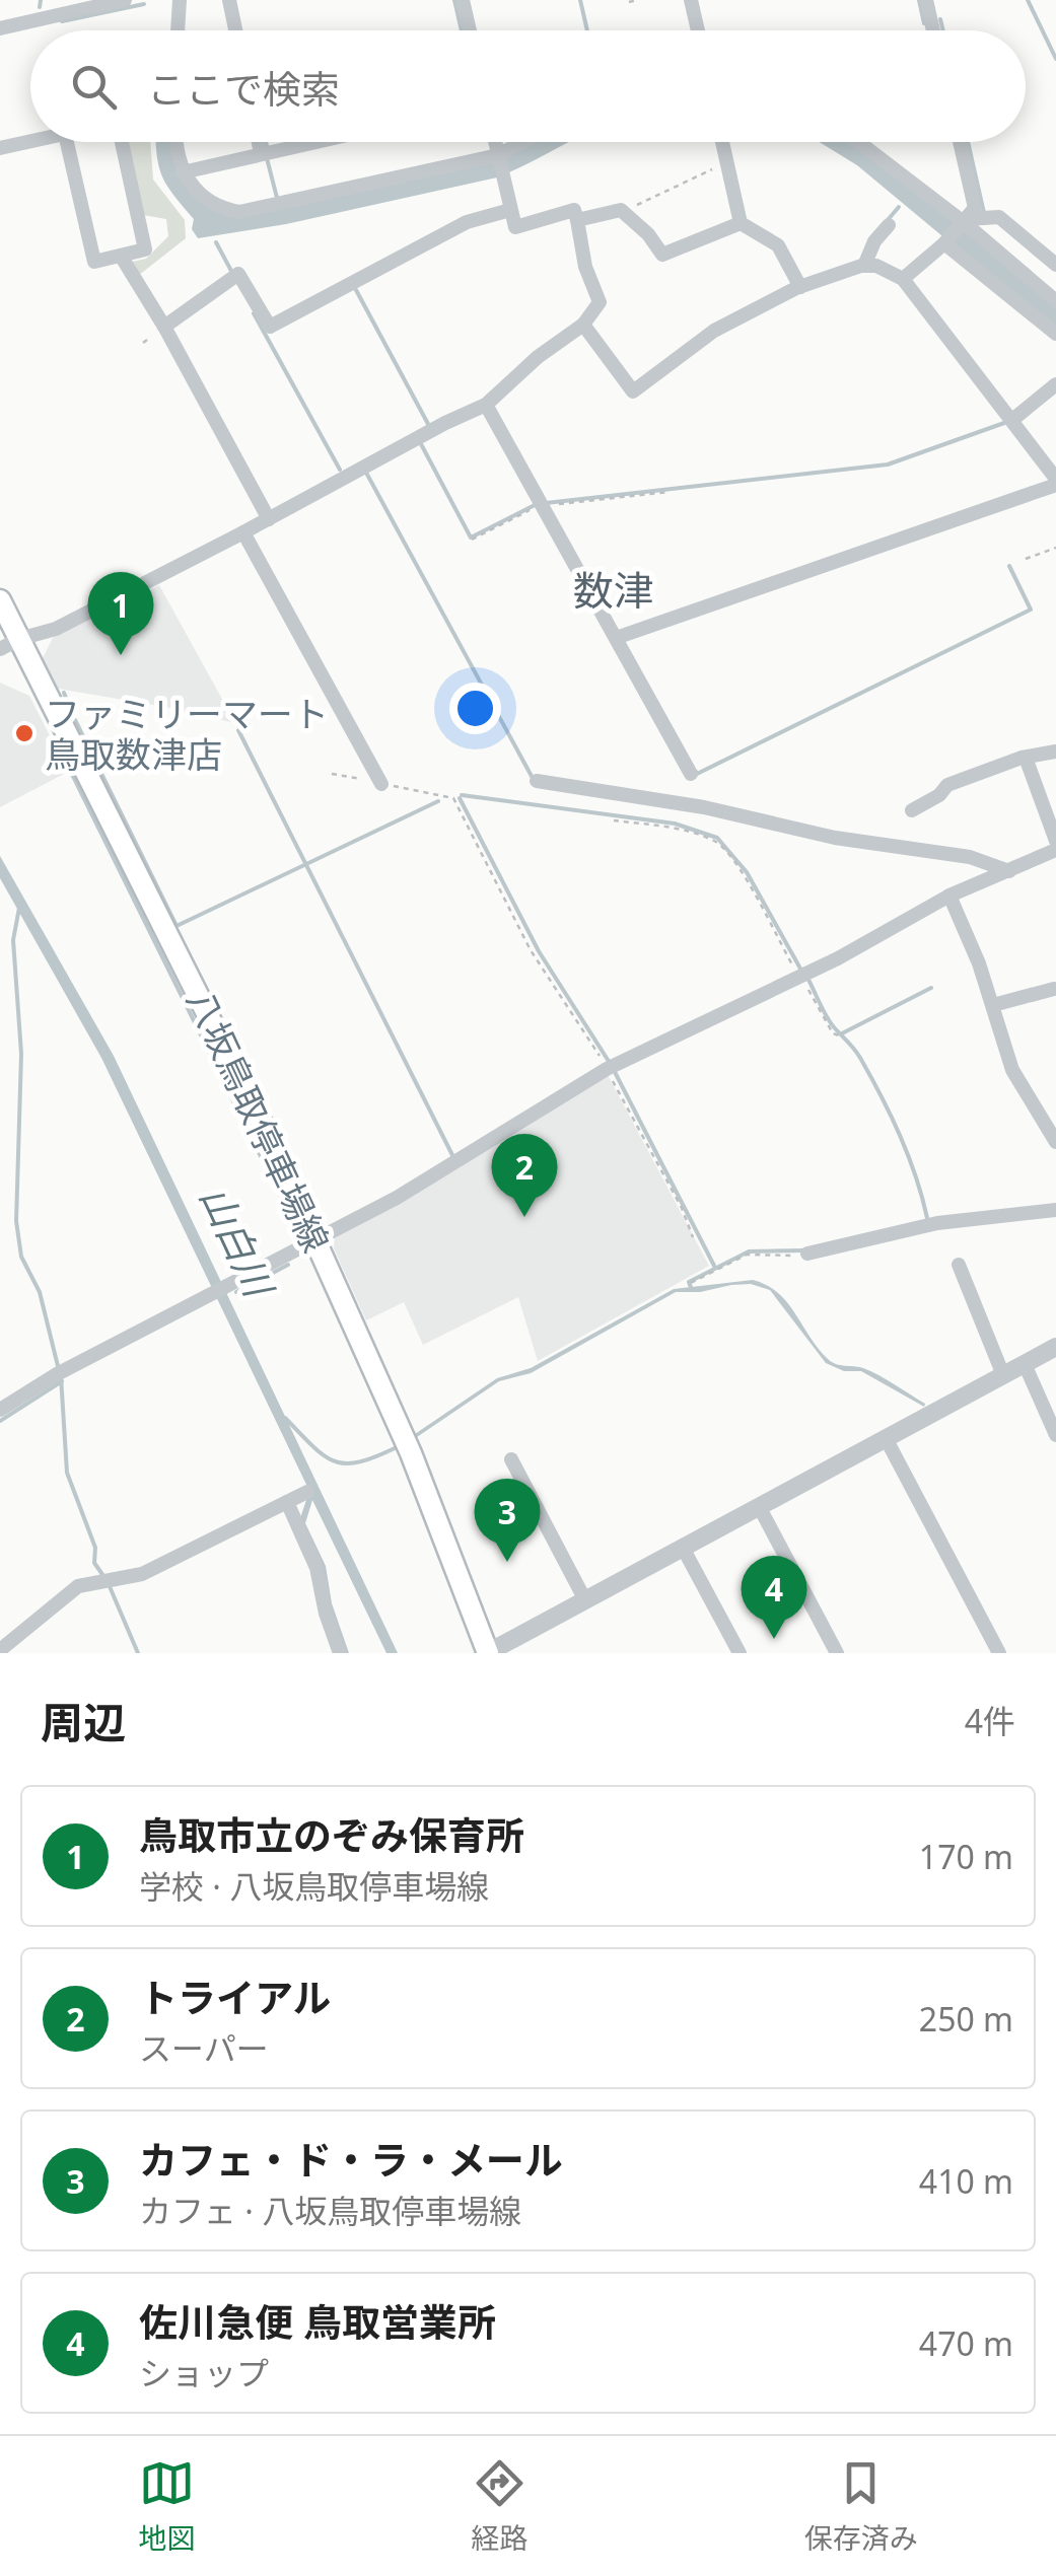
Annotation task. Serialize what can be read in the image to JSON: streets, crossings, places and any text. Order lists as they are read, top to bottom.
{
  "streets": {
    "main road": ["八坂鳥取停車場線"]
  },
  "districts": ["数津"],
  "water": ["山白川"],
  "places": ["ファミリーマート 鳥取数津店"],
  "page": {
    "search": "ここで検索",
    "pins": [
      "1",
      "2",
      "3",
      "4"
    ],
    "heading": ["周辺", "4件"],
    "list": [
      {
        "mark": "1",
        "name": "鳥取市立のぞみ保育所",
        "note": "学校 · 八坂鳥取停車場線",
        "value": "170 m"
      },
      {
        "mark": "2",
        "name": "トライアル",
        "note": "スーパー",
        "value": "250 m"
      },
      {
        "mark": "3",
        "name": "カフェ・ド・ラ・メール",
        "note": "カフェ · 八坂鳥取停車場線",
        "value": "410 m"
      },
      {
        "mark": "4",
        "name": "佐川急便 鳥取営業所",
        "note": "ショップ",
        "value": "470 m"
      }
    ],
    "nav": ["地図", "経路", "保存済み"]
  }
}
